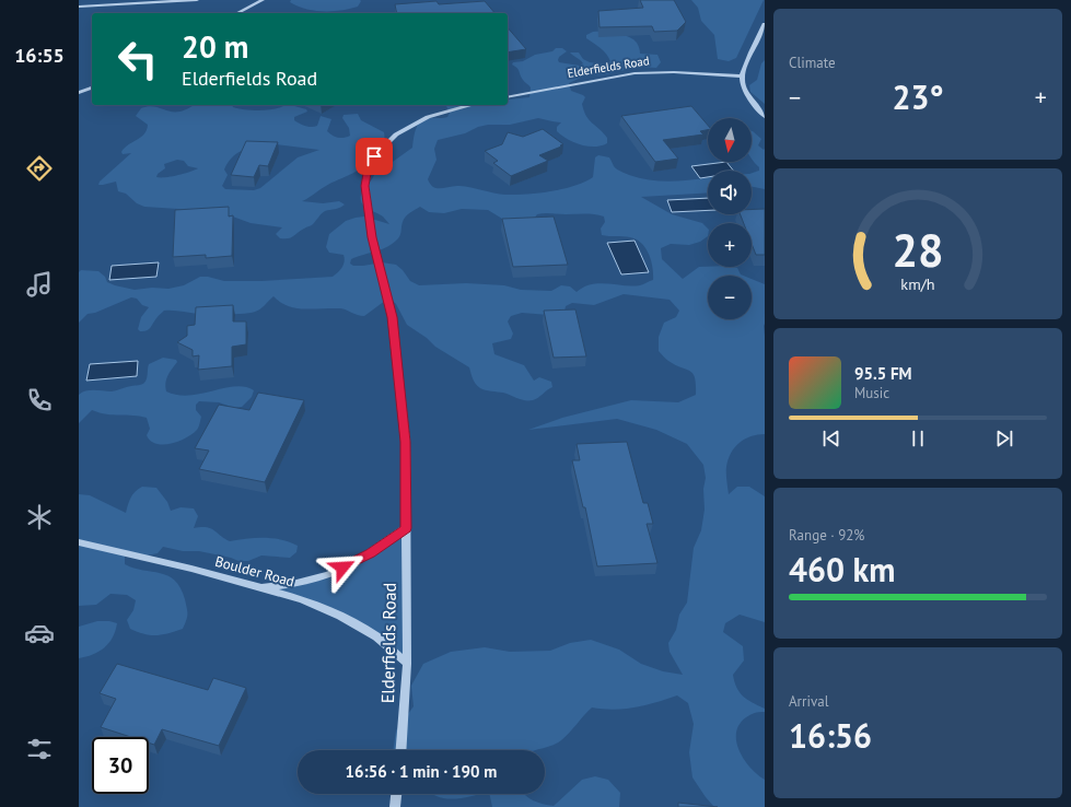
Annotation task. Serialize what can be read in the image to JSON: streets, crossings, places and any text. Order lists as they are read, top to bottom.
{
  "streets": {
    "street": ["Elderfields Road", "Boulder Road"]
  },
  "crossings": [
    ["Elderfields Road", "Boulder Road"]
  ],
  "north": "bottom",
  "page": {
    "tabs": "16:55",
    "tile": [
      "Climate",
      ["Range · 92%", "460 km"],
      ["Arrival", "16:56"]
    ],
    "turn": ["20 m", "Elderfields Road"],
    "heat": ["−", "23°", "+"],
    "map_buttons": ["+", "−"],
    "song": ["95.5 FM", "Music"],
    "limit": "30",
    "trip": "16:56 · 1 min · 190 m",
    "gauge": ["28", "km/h"]
  }
}
